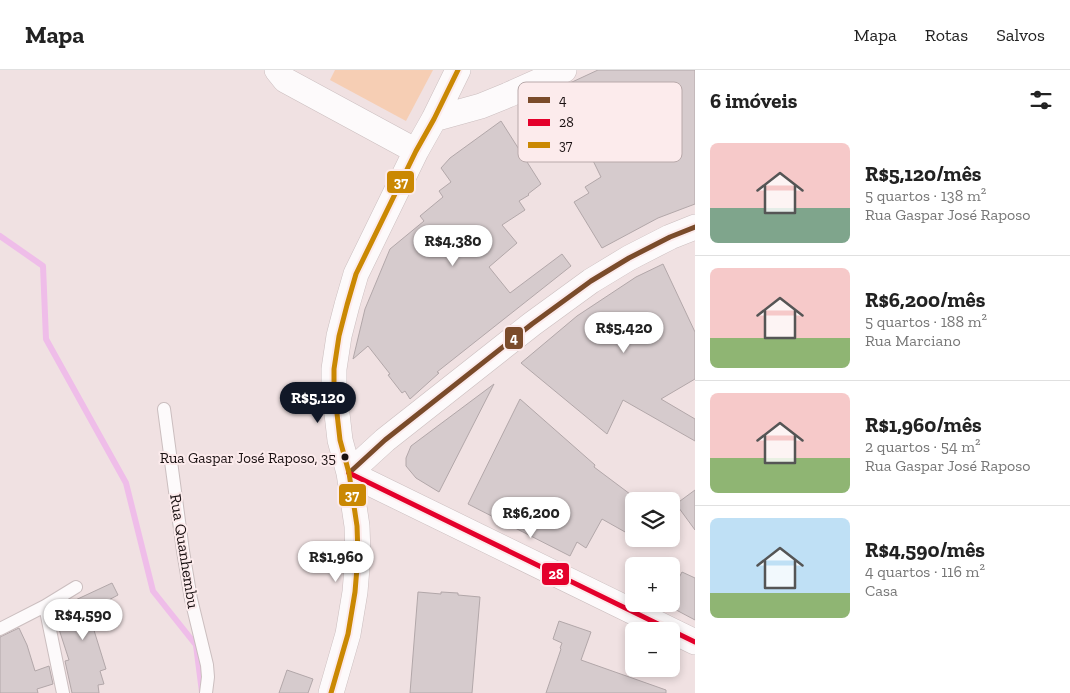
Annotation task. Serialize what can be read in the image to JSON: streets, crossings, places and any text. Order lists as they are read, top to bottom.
{
  "streets": {
    "lane": ["Rua Quanhembu"]
  },
  "places": ["Rua Gaspar José Raposo, 35"],
  "lines": ["transit line 37", "transit line 4", "transit line 28"],
  "legend": ["4", "28", "37"],
  "page": {
    "header": "Mapa",
    "nav": ["Mapa", "Rotas", "Salvos"],
    "heading": "6 imóveis",
    "list": [
      {
        "name": "R$5,120/mês",
        "note": "5 quartos · 138 m² · Rua Gaspar José Raposo"
      },
      {
        "name": "R$6,200/mês",
        "note": "5 quartos · 188 m² · Rua Marciano"
      },
      {
        "name": "R$1,960/mês",
        "note": "2 quartos · 54 m² · Rua Gaspar José Raposo"
      },
      {
        "name": "R$4,590/mês",
        "note": "4 quartos · 116 m² · Casa"
      }
    ],
    "price": [
      "R$4,380",
      "R$5,420",
      "R$5,120",
      "R$6,200",
      "R$1,960",
      "R$4,590"
    ],
    "map_buttons": ["+", "−"]
  }
}
